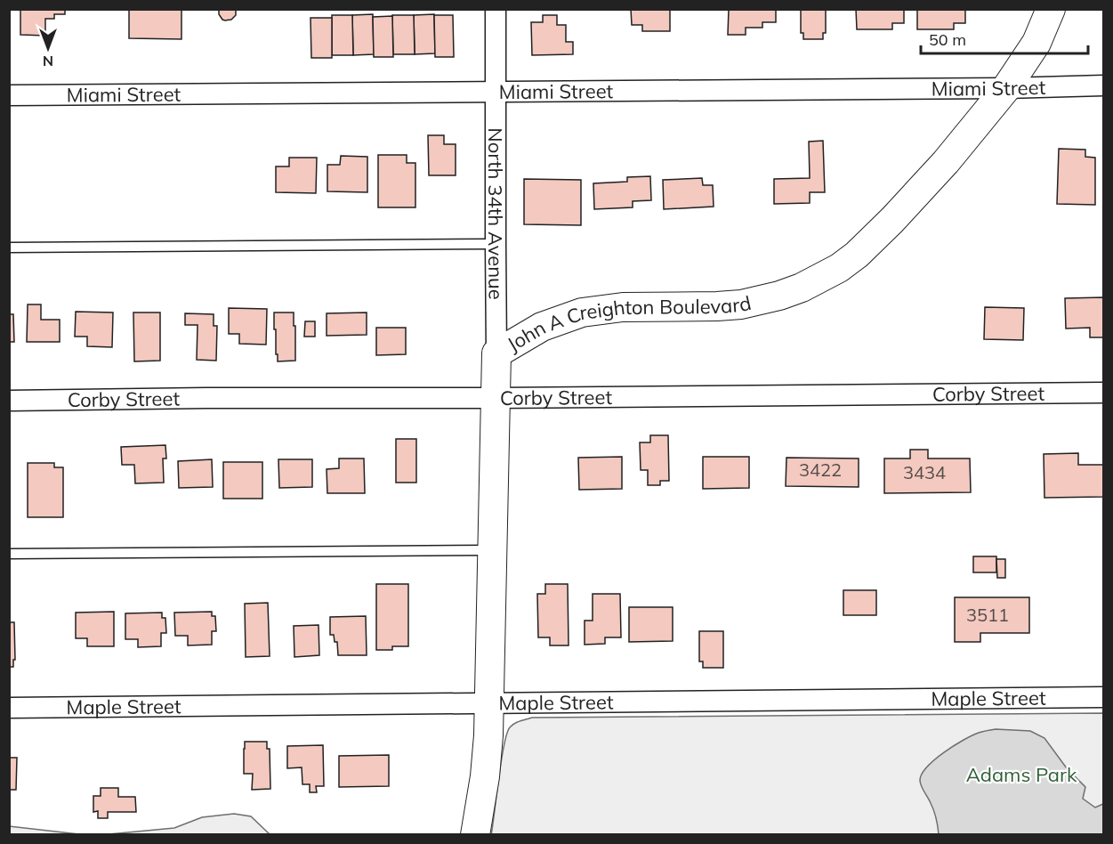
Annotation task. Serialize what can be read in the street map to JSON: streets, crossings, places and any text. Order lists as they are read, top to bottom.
{
  "streets": {
    "street": [
      "Miami Street",
      "North 34th Avenue",
      "John A Creighton Boulevard",
      "Corby Street",
      "Maple Street"
    ]
  },
  "crossings": [
    ["Miami Street", "North 34th Avenue"],
    ["Miami Street", "John A Creighton Boulevard"],
    ["North 34th Avenue", "John A Creighton Boulevard"],
    ["John A Creighton Boulevard", "Corby Street"],
    ["John A Creighton Boulevard", "Maple Street"]
  ],
  "parks": ["Adams Park"],
  "house_numbers": ["3422", "3434", "3511"],
  "scale_bar": "50 m",
  "north": "bottom"
}
